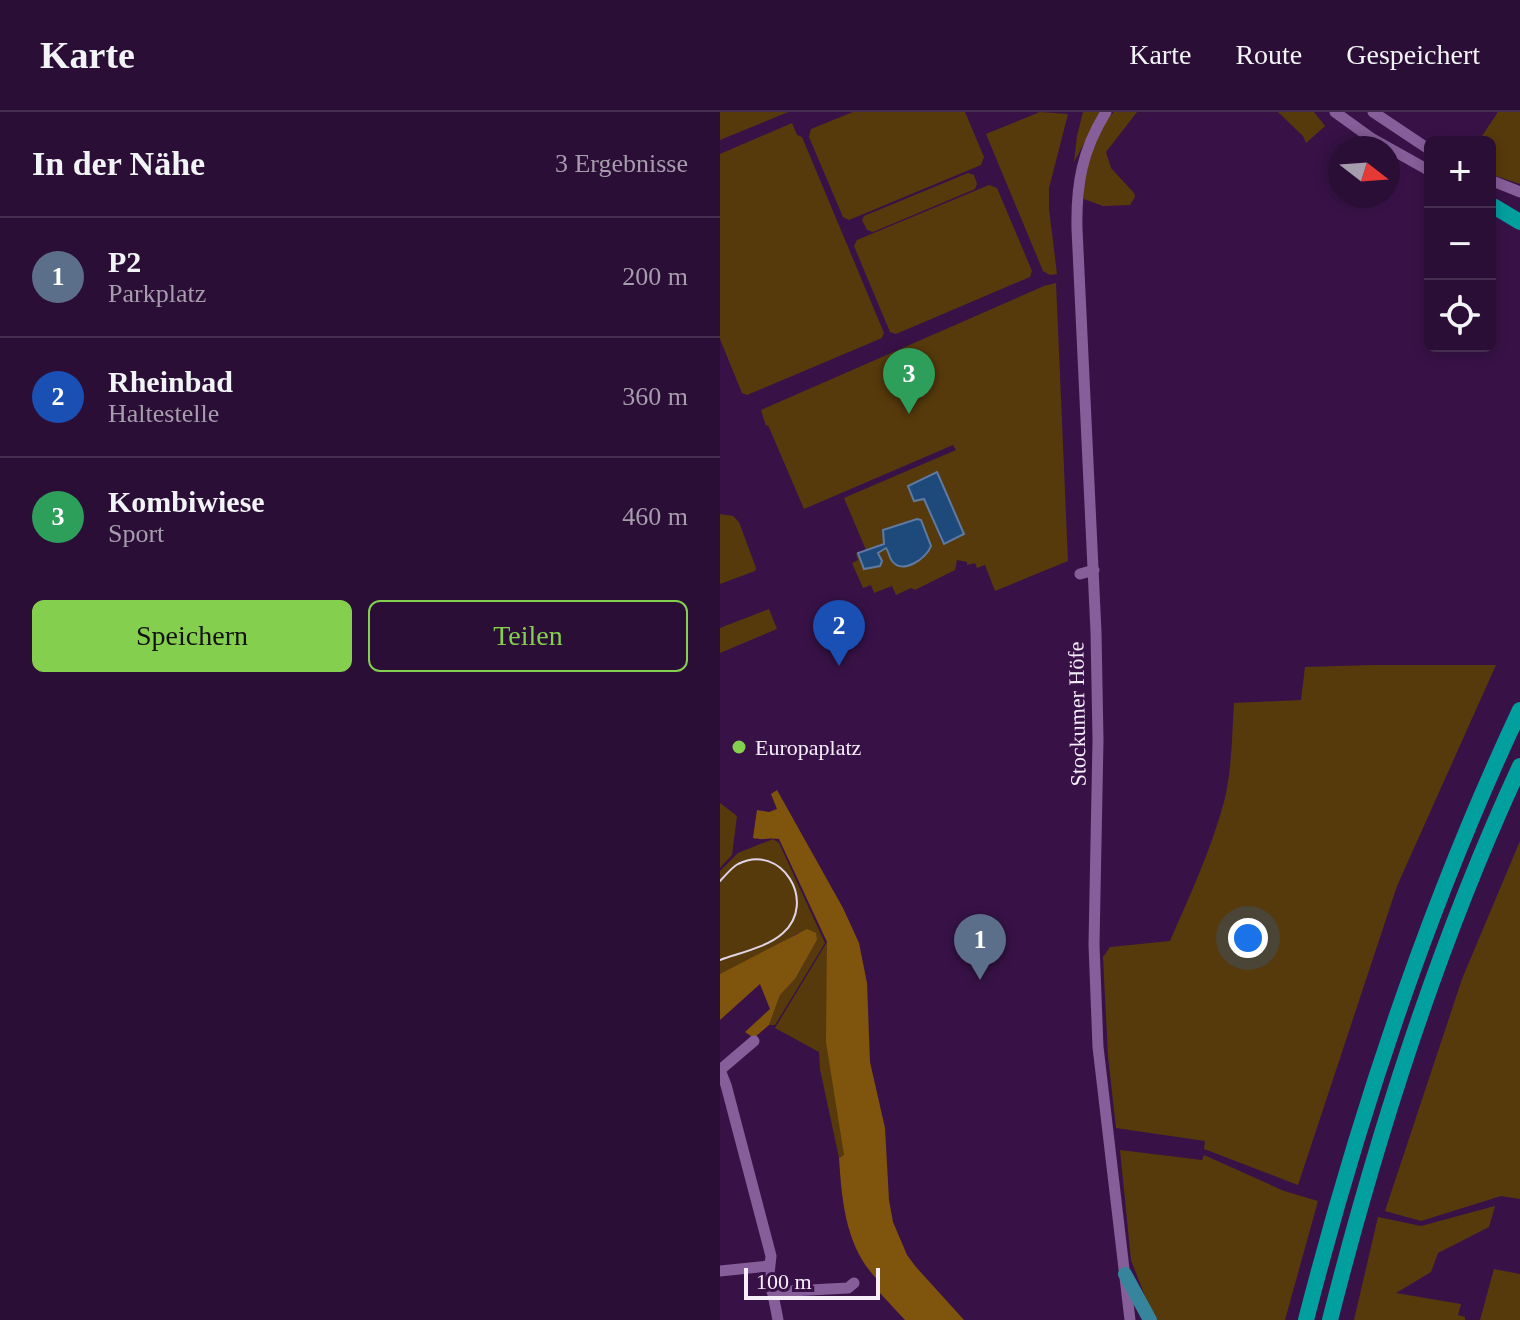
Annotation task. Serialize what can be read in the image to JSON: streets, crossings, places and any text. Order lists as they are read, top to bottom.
{
  "streets": {
    "street": ["Stockumer Höfe"]
  },
  "places": ["Europaplatz"],
  "scale_bar": "100 m",
  "north": "right",
  "page": {
    "header": "Karte",
    "nav": ["Karte", "Route", "Gespeichert"],
    "heading": ["In der Nähe", "3 Ergebnisse"],
    "map_buttons": ["+", "−"],
    "list": [
      {
        "mark": "1",
        "name": "P2",
        "note": "Parkplatz",
        "value": "200 m"
      },
      {
        "mark": "2",
        "name": "Rheinbad",
        "note": "Haltestelle",
        "value": "360 m"
      },
      {
        "mark": "3",
        "name": "Kombiwiese",
        "note": "Sport",
        "value": "460 m"
      }
    ],
    "pins": ["3", "2", "1"],
    "buttons": ["Speichern", "Teilen"],
    "scale": "100 m"
  }
}
